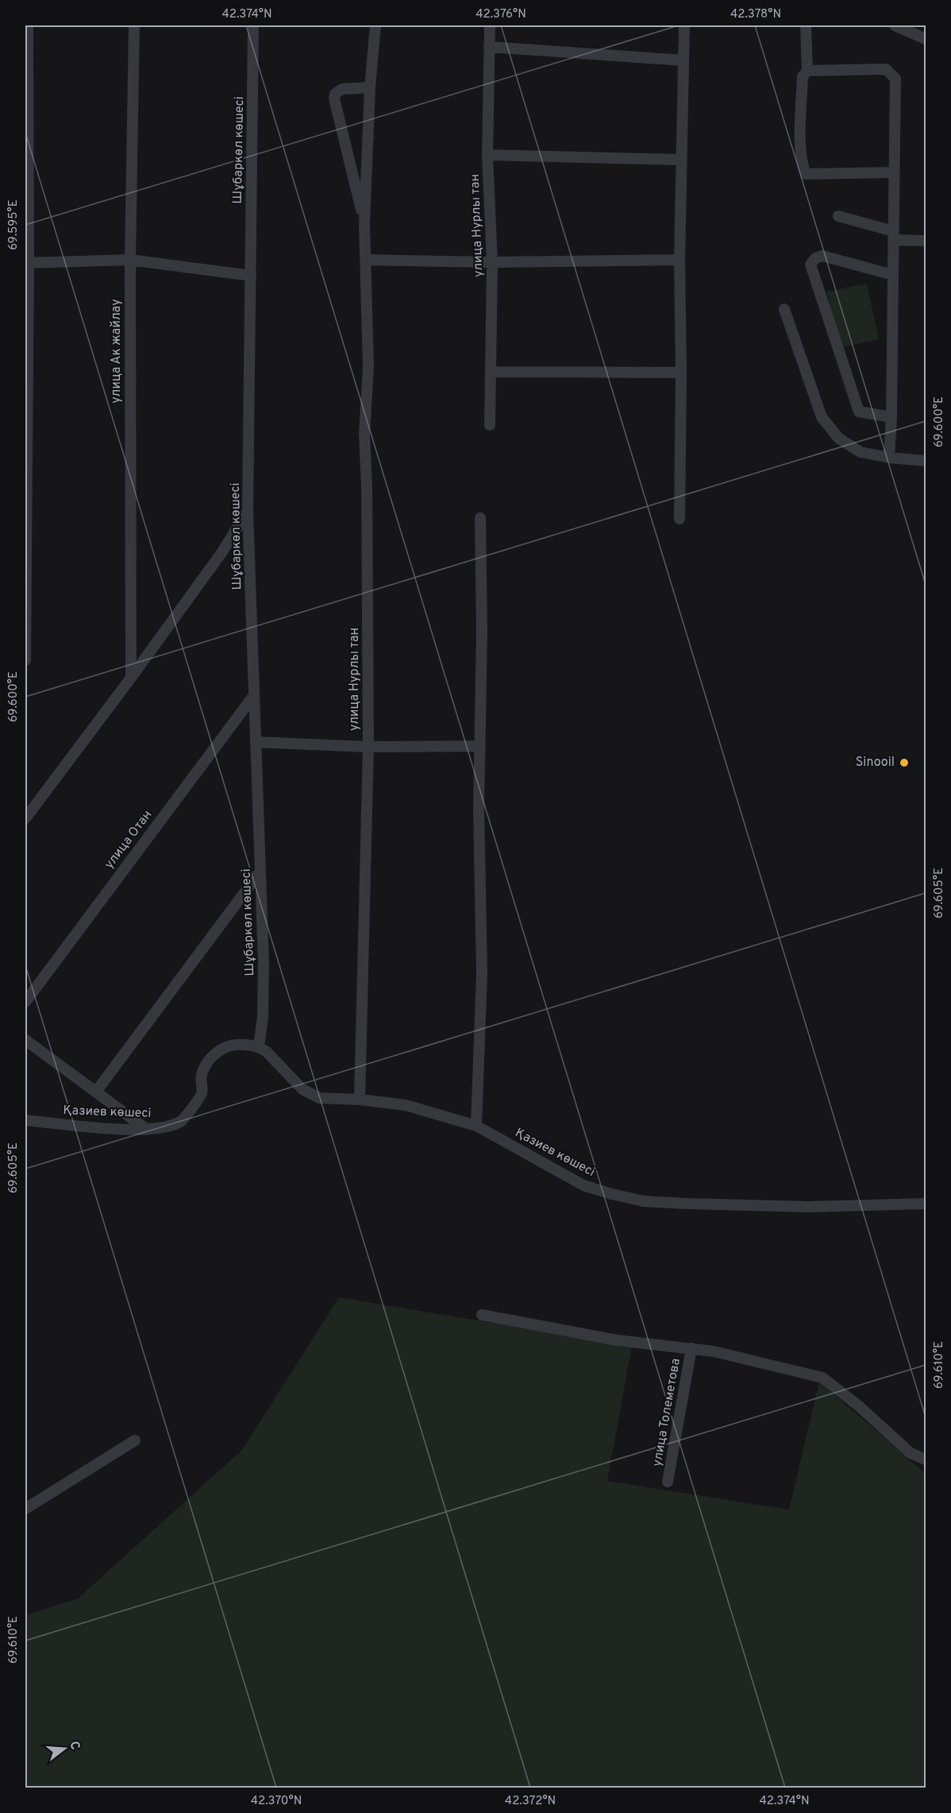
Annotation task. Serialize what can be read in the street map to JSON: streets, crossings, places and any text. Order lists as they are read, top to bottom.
{
  "streets": {
    "street": [
      "Шұбаркөл көшесі",
      "улица Нурлы тан",
      "улица Ак жайлау",
      "улица Отан",
      "Қазиев көшесі",
      "улица Толеметова"
    ]
  },
  "crossings": [
    ["Шұбаркөл көшесі", "улица Отан"],
    ["Шұбаркөл көшесі", "Қазиев көшесі"],
    ["улица Нурлы тан", "Қазиев көшесі"]
  ],
  "places": ["Sinooil"],
  "north": "right",
  "coordinates": [
    "42.374°N",
    "42.376°N",
    "42.378°N",
    "69.595°E",
    "69.600°E",
    "69.605°E",
    "69.610°E",
    "42.370°N",
    "42.372°N"
  ]
}
